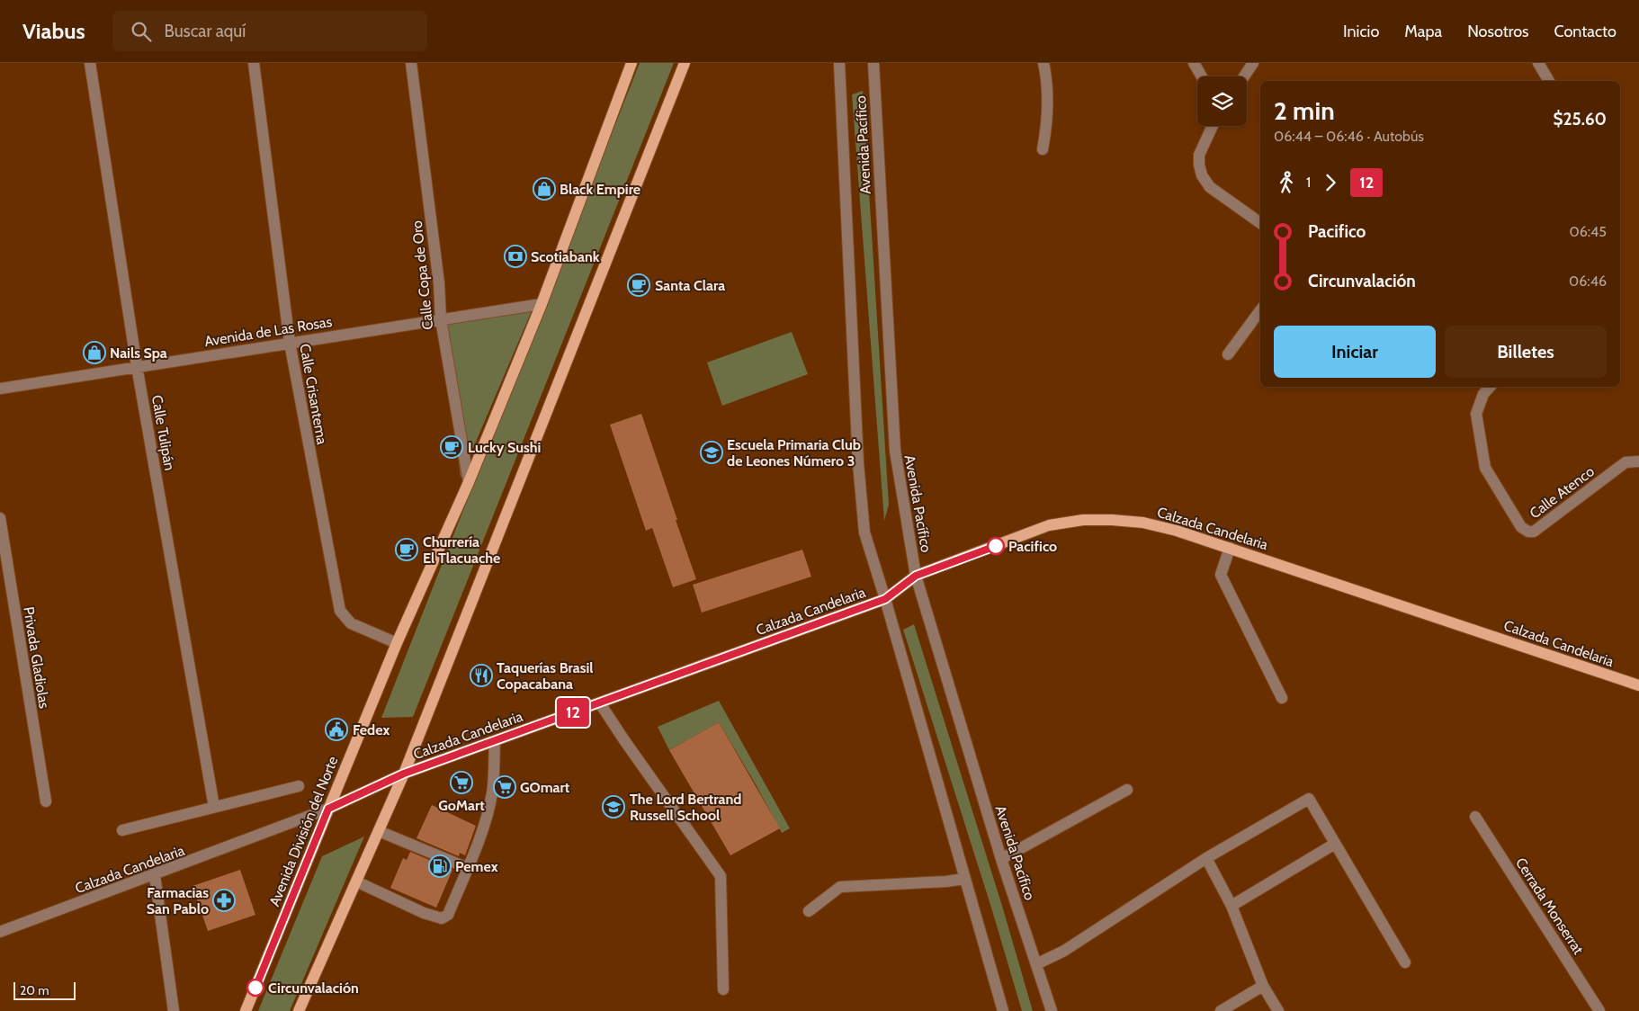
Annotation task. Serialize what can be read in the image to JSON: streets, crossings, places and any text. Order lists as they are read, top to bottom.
{
  "streets": {
    "main road": ["Calzada Candelaria", "Avenida División del Norte"],
    "street": [
      "Avenida Pacífico",
      "Calle Copa de Oro",
      "Avenida de Las Rosas",
      "Calle Crisantema",
      "Calle Tulipán",
      "Calle Atenco",
      "Privada Gladiolas",
      "Cerrada Monserrat"
    ]
  },
  "crossings": [
    ["Avenida Pacífico", "Calzada Candelaria"],
    ["Calle Copa de Oro", "Avenida de Las Rosas"],
    ["Calle Copa de Oro", "Avenida División del Norte"],
    ["Avenida de Las Rosas", "Calle Crisantema"],
    ["Avenida de Las Rosas", "Calle Tulipán"],
    ["Avenida de Las Rosas", "Avenida División del Norte"],
    ["Calle Crisantema", "Avenida División del Norte"],
    ["Calzada Candelaria", "Avenida División del Norte"]
  ],
  "places": {
    "shop": ["Black Empire", "Nails Spa"],
    "bank": ["Scotiabank"],
    "cafe": ["Santa Clara", "Lucky Sushi", "Churrería El Tlacuache"],
    "school or university": ["Escuela Primaria Club de Leones Número 3", "The Lord Bertrand Russell School"],
    "other": ["Pacifico", "Circunvalación"],
    "restaurant": ["Taquerías Brasil Copacabana"],
    "public building": ["Fedex"],
    "supermarket": ["GoMart", "GOmart"],
    "fuel station": ["Pemex"],
    "pharmacy": ["Farmacias San Pablo"]
  },
  "lines": ["bus line 12"],
  "scale_bar": "20 m",
  "page": {
    "header": "Viabus",
    "search": "Buscar aquí",
    "nav": [
      "Inicio",
      "Mapa",
      "Nosotros",
      "Contacto"
    ],
    "on_map": "12",
    "heading": ["2 min", "06:44 – 06:46 · Autobús", "$25.60"],
    "legs": ["1", "12"],
    "list": [
      {
        "name": "Pacifico",
        "value": "06:45"
      },
      {
        "name": "Circunvalación",
        "value": "06:46"
      }
    ],
    "buttons": ["Iniciar", "Billetes"],
    "scale": "20 m"
  }
}
